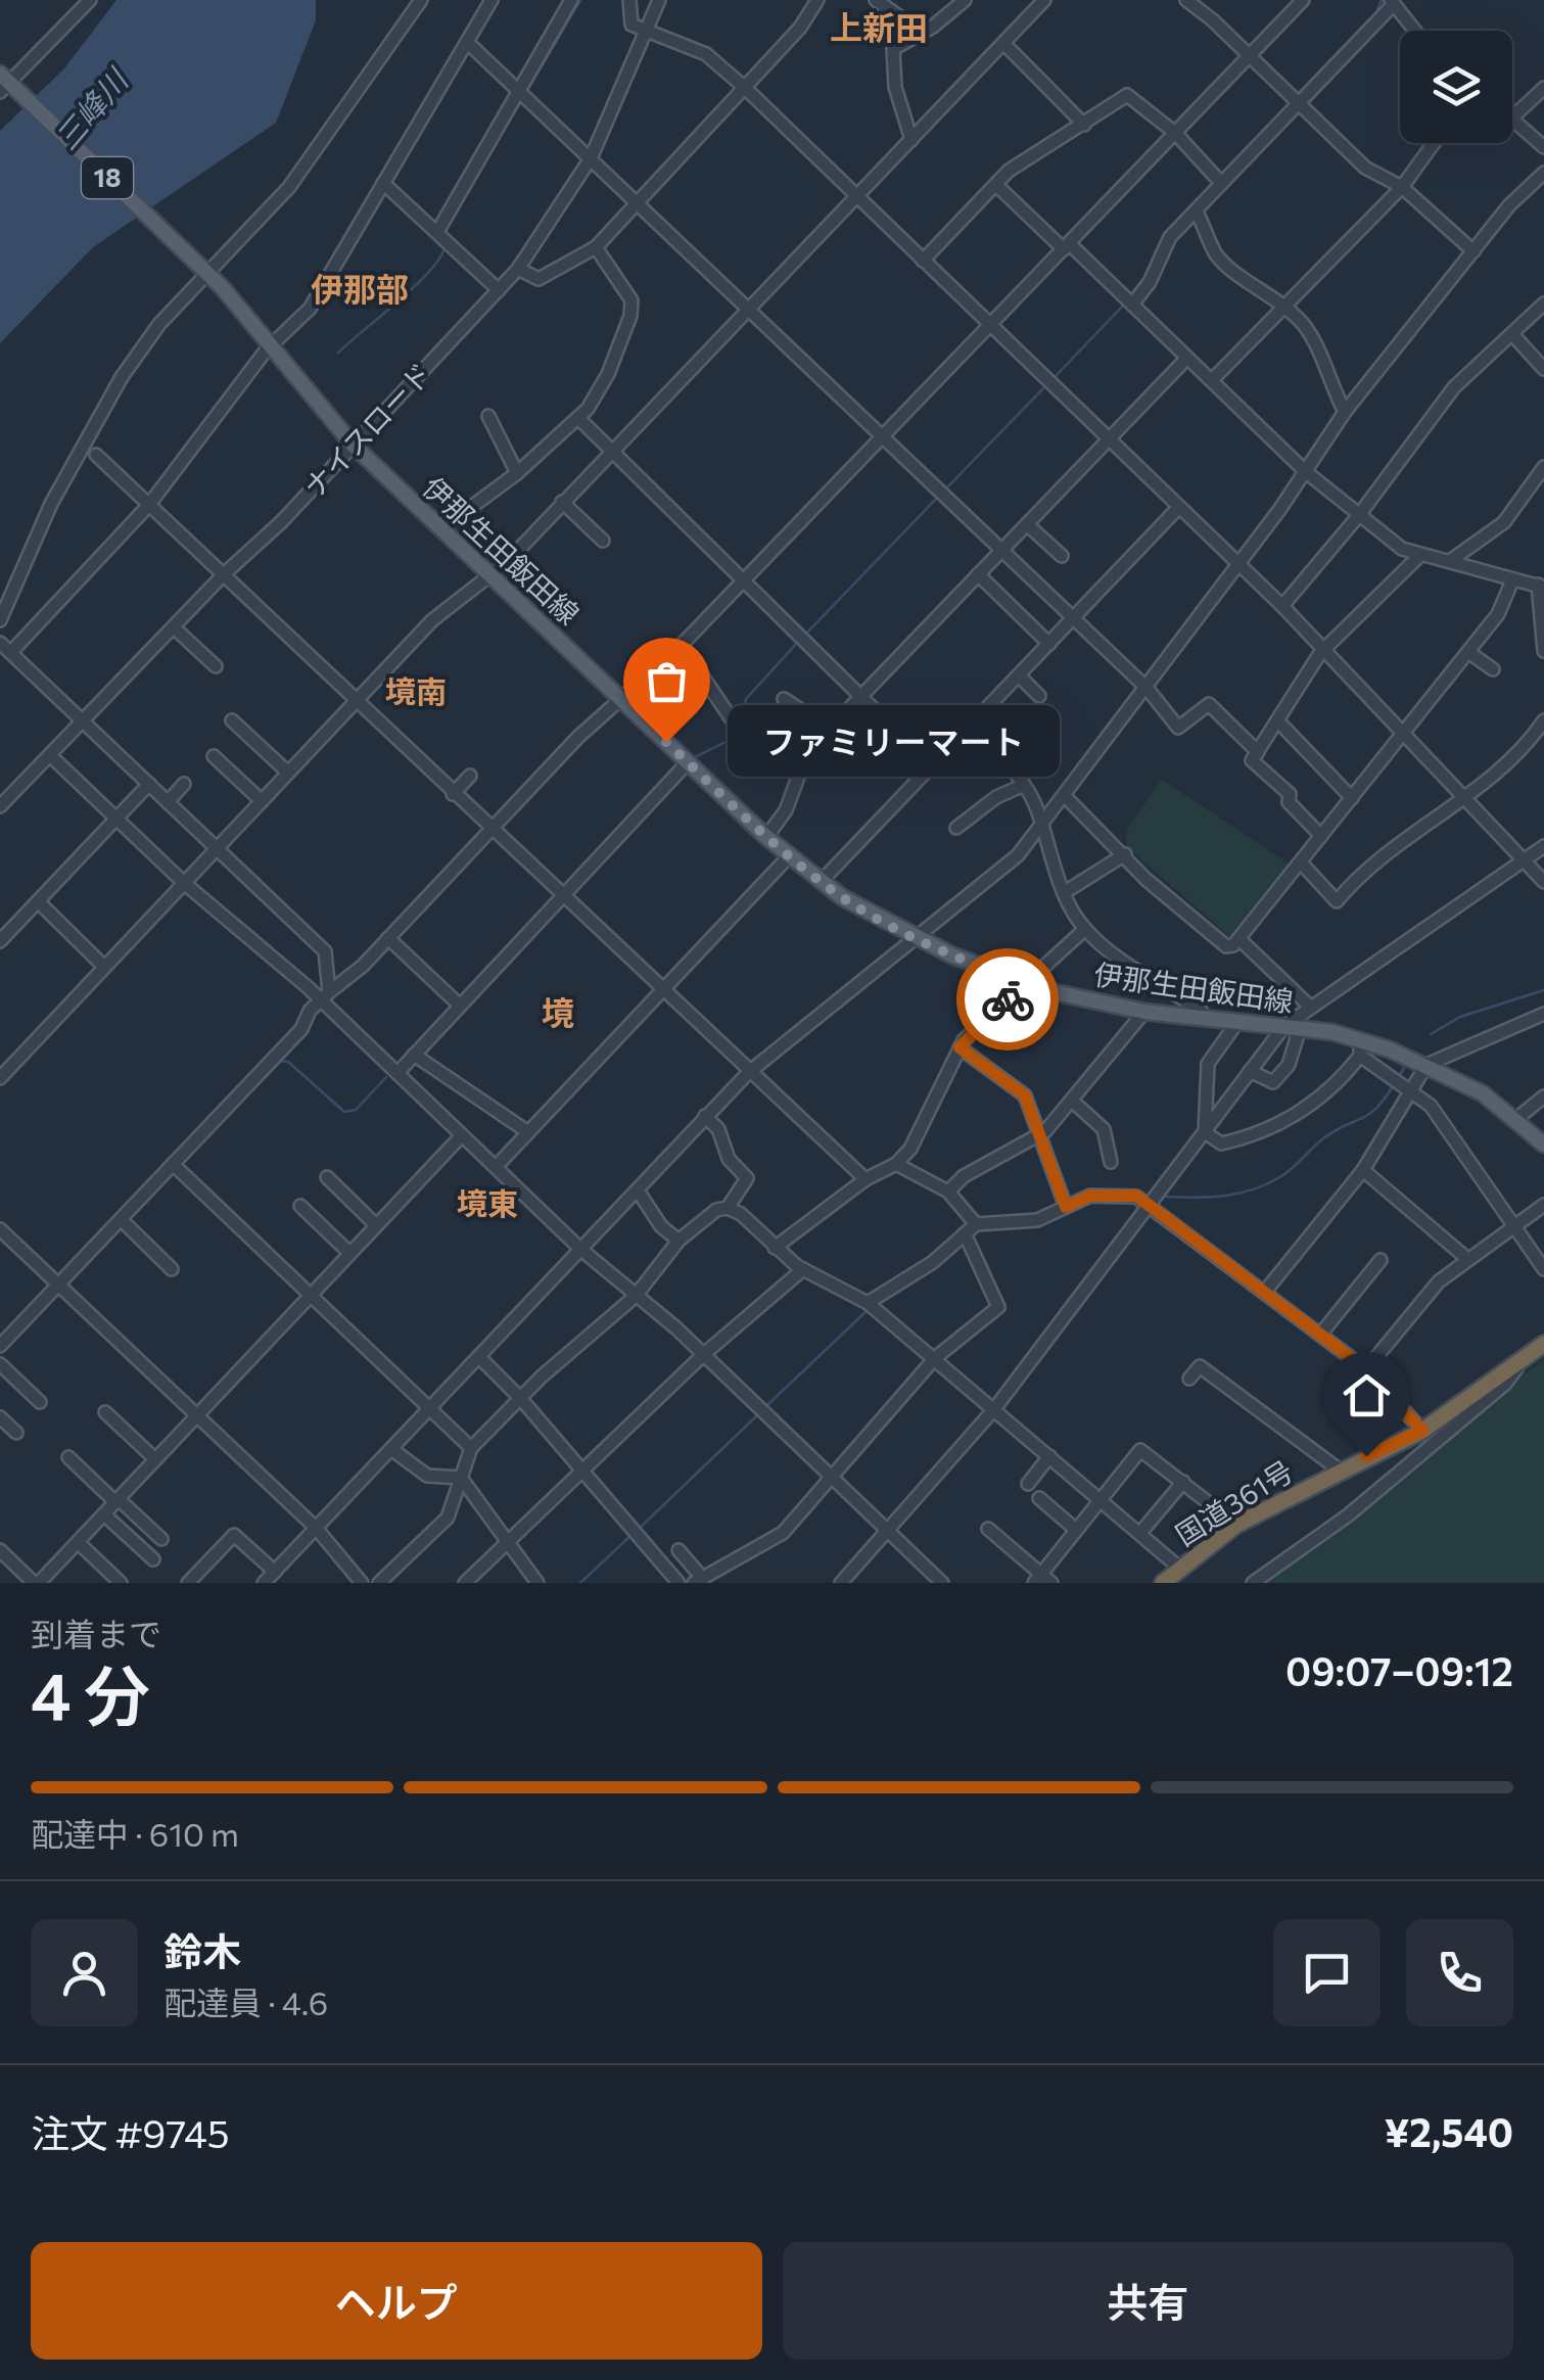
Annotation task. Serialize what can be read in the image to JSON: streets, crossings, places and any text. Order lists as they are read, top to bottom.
{
  "streets": {
    "highway": ["国道361号"],
    "main road": ["18", "伊那生田飯田線"],
    "street": ["ナイスロード"]
  },
  "crossings": [
    ["ナイスロード", "伊那生田飯田線"]
  ],
  "districts": [
    "上新田",
    "伊那部",
    "境南",
    "境",
    "境東"
  ],
  "water": ["三峰川"],
  "places": ["ファミリーマート"],
  "page": {
    "bubble": "ファミリーマート",
    "heading": ["4 分", "到着まで", "09:07–09:12"],
    "panel": [
      "鈴木",
      "配達員 · 4.6",
      "注文 #9745",
      "¥2,540"
    ],
    "bar": "配達中 · 610 m",
    "buttons": ["ヘルプ", "共有"]
  }
}
